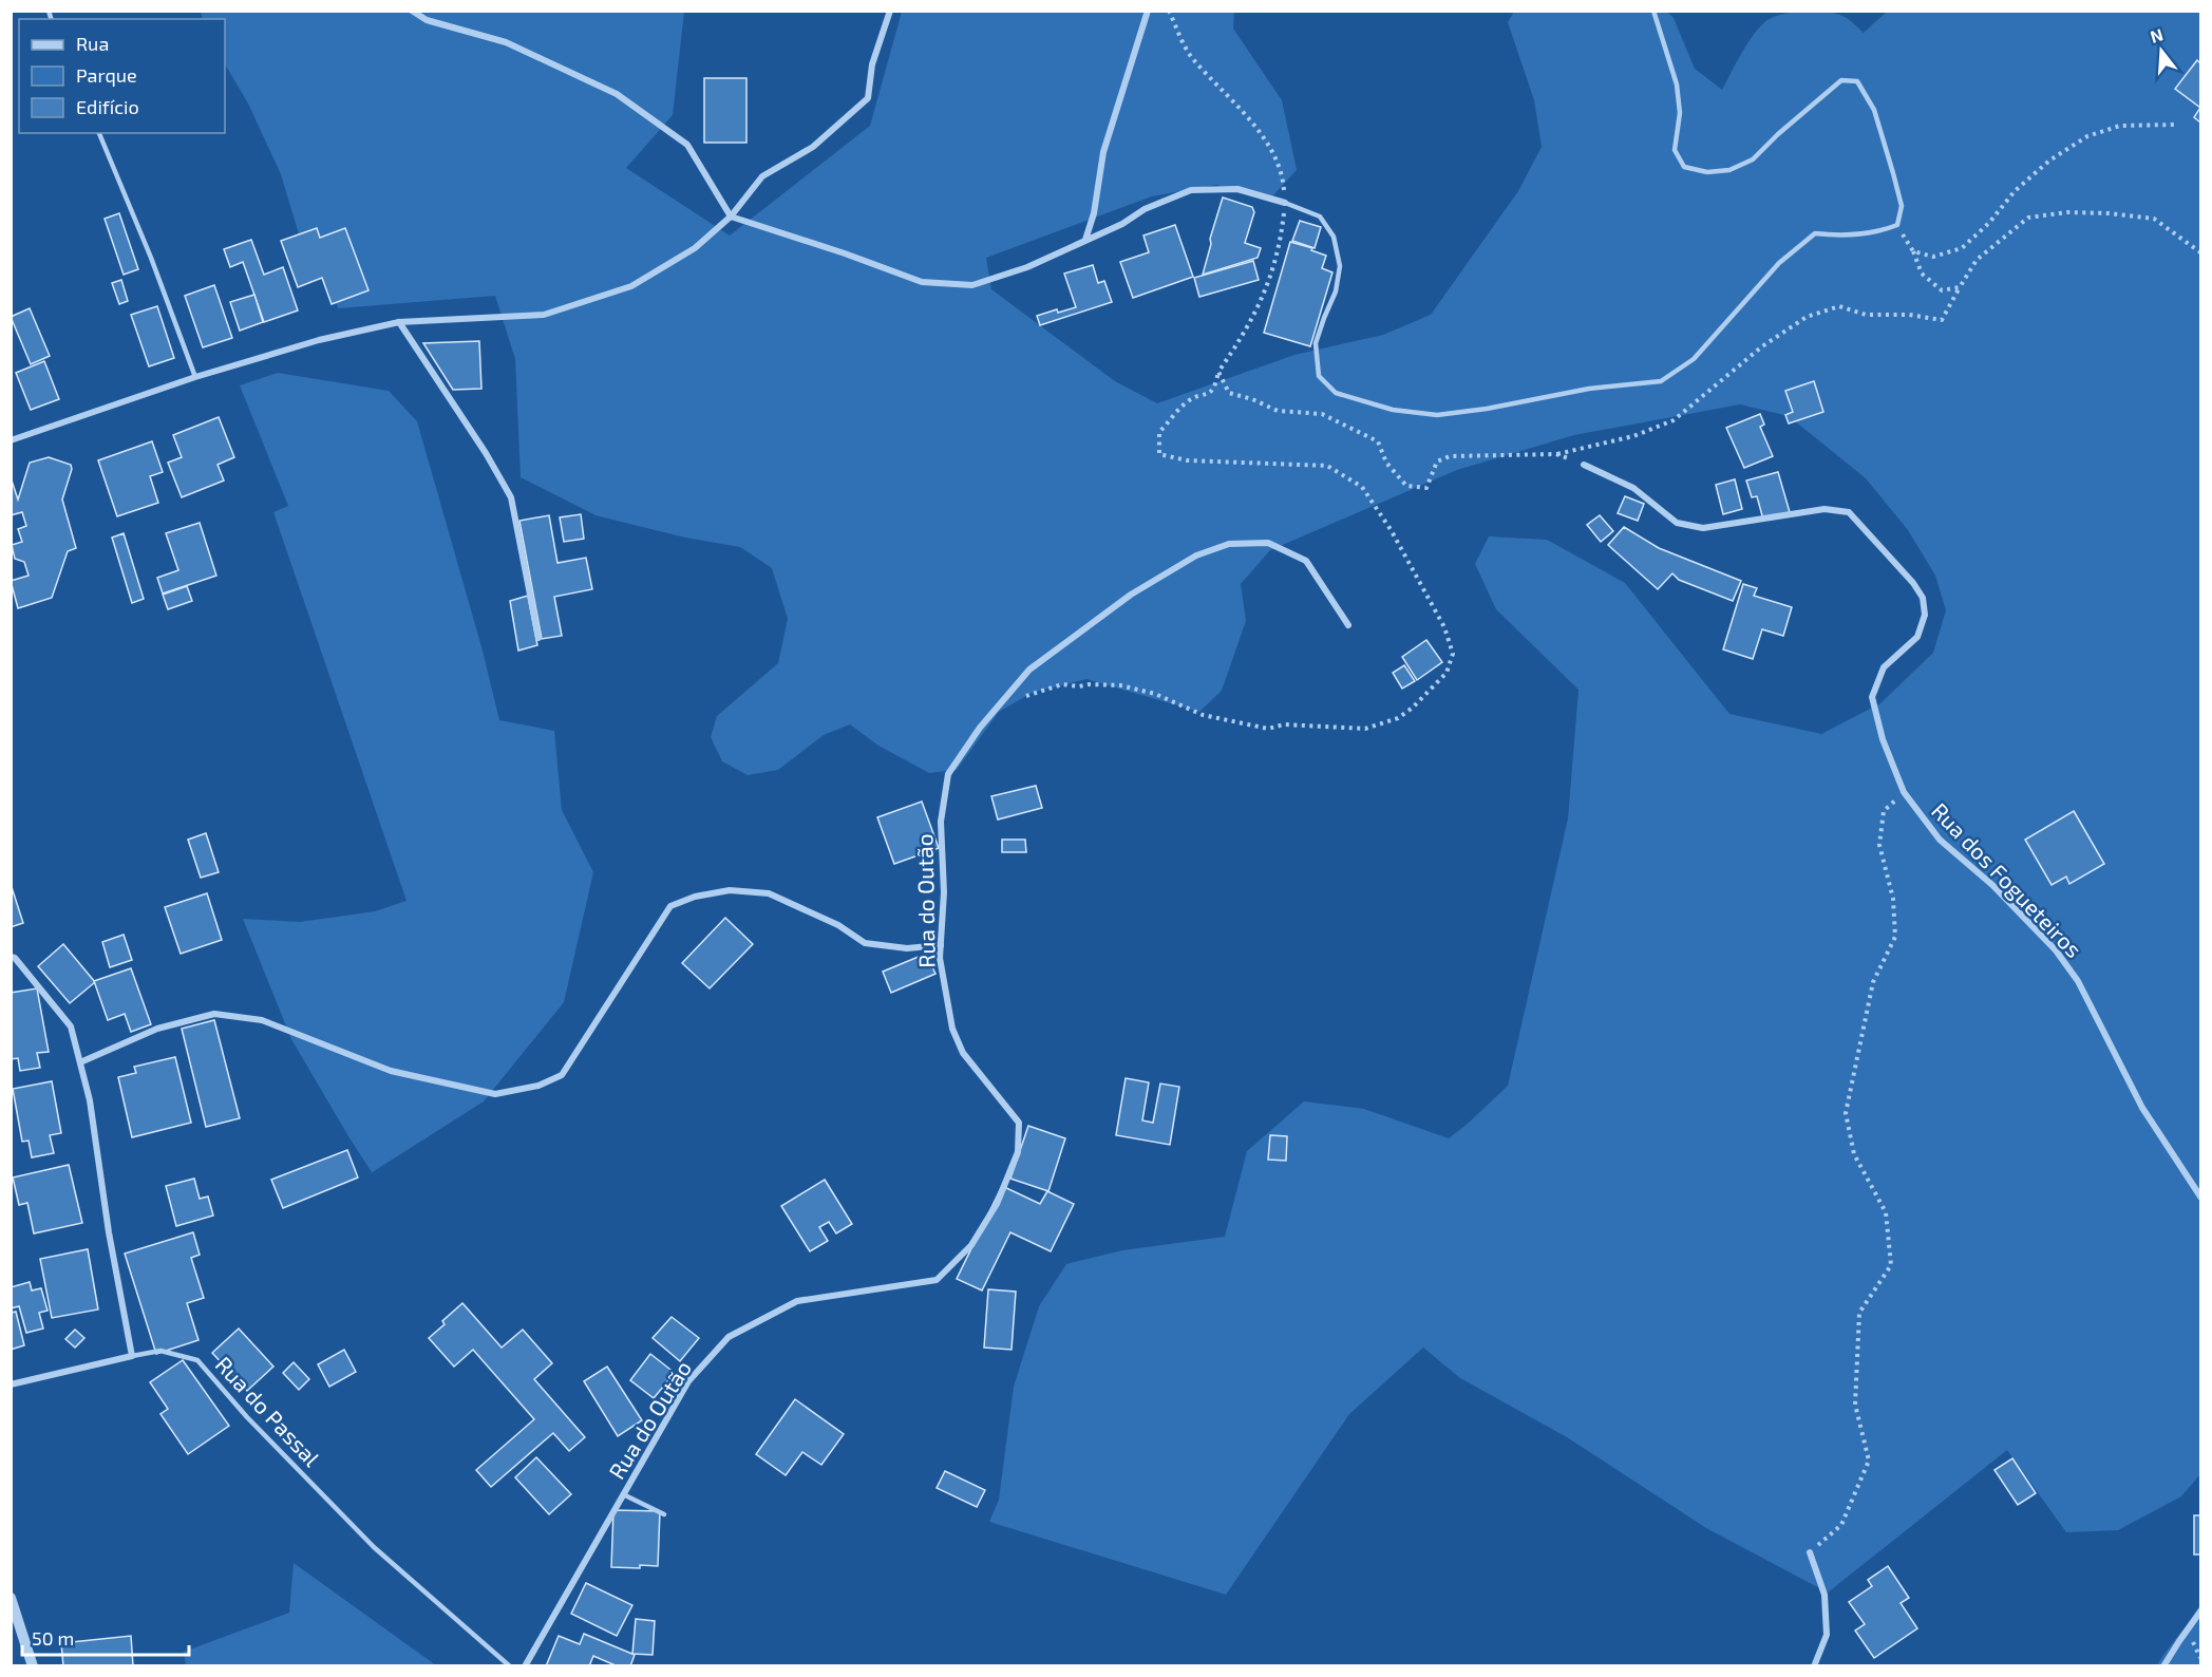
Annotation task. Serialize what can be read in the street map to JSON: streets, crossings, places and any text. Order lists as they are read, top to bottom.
{
  "streets": {
    "street": ["Rua dos Fogueteiros", "Rua do Outão"],
    "lane": ["Rua do Passal"]
  },
  "legend": ["Rua", "Parque", "Edifício"],
  "scale_bar": "50 m",
  "north": "top"
}
